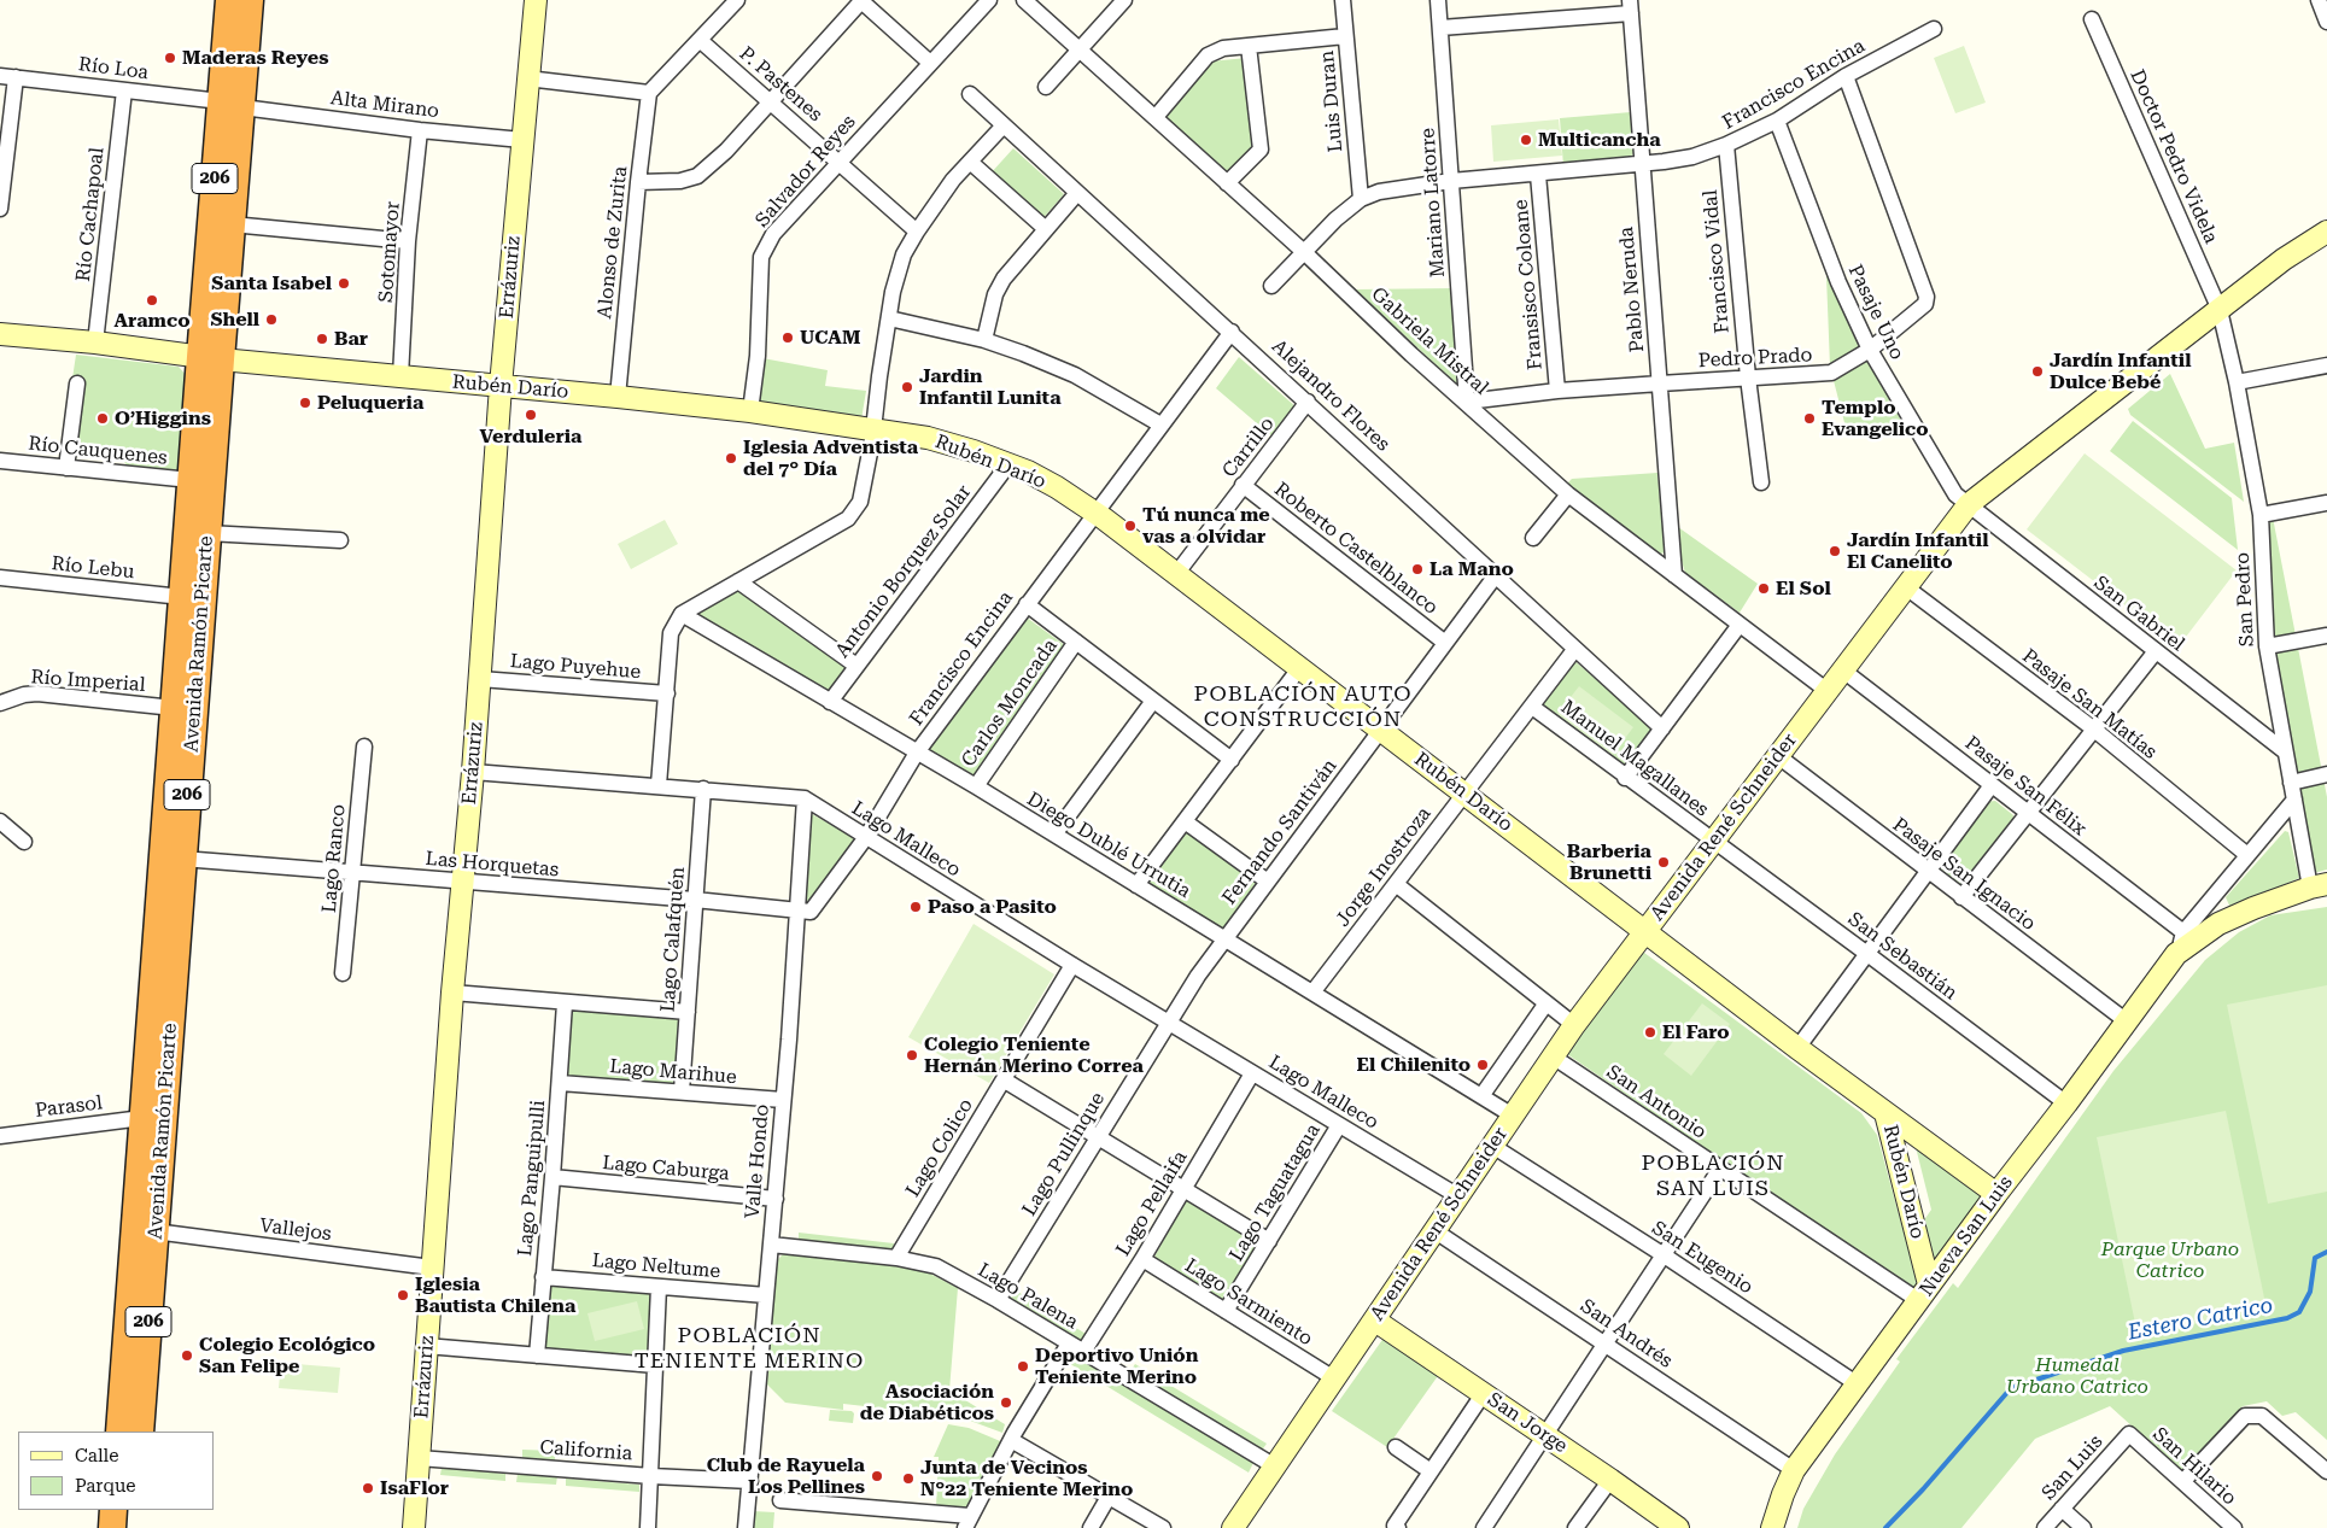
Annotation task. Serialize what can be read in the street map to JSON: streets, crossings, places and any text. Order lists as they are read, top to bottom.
{
  "streets": {
    "highway": ["206", "Avenida Ramón Picarte"],
    "street": [
      "Río Loa",
      "P. Pastenes",
      "Francisco Encina",
      "Luis Duran",
      "Alta Mirano",
      "Doctor Pedro Videla",
      "Salvador Reyes",
      "Mariano Latorre",
      "Río Cachapoal",
      "Alonso de Zurita",
      "Sotomayor",
      "Francisco Vidal",
      "Errázuriz",
      "Fransisco Coloane",
      "Pablo Neruda",
      "Pasaje Uno",
      "Gabriela Mistral",
      "Pedro Prado",
      "Rubén Darío",
      "Alejandro Flores",
      "Carrillo",
      "Río Cauquenes",
      "Roberto Castelblanco",
      "Río Lebu",
      "Antonio Borquez Solar",
      "San Pedro",
      "San Gabriel",
      "Lago Puyehue",
      "Río Imperial",
      "Carlos Moncada",
      "Pasaje San Matías",
      "Manuel Magallanes",
      "Pasaje San Félix",
      "Avenida René Schneider",
      "Fernando Santiván",
      "Lago Malleco",
      "Diego Dublé Urrutia",
      "Lago Ranco",
      "Las Horquetas",
      "Jorge Inostroza",
      "Pasaje San Ignacio",
      "Lago Calafquén",
      "San Sebastián",
      "Lago Marihue",
      "San Antonio",
      "Parasol",
      "Lago Colico",
      "Lago Pullinque",
      "Valle Hondo",
      "Lago Caburga",
      "Lago Panguipulli",
      "Lago Taguatagua",
      "Lago Pellaifa",
      "Vallejos",
      "Nueva San Luis",
      "San Eugenio",
      "Lago Neltume",
      "Lago Palena",
      "Lago Sarmiento",
      "San Andrés",
      "San Jorge",
      "California",
      "San Hilario",
      "San Luis"
    ]
  },
  "crossings": [
    ["Río Loa", "Alta Mirano"],
    ["Río Loa", "Río Cachapoal"],
    ["Río Loa", "Avenida Ramón Picarte"],
    ["P. Pastenes", "Salvador Reyes"],
    ["Francisco Encina", "Luis Duran"],
    ["Francisco Encina", "Mariano Latorre"],
    ["Francisco Encina", "Francisco Vidal"],
    ["Francisco Encina", "Fransisco Coloane"],
    ["Francisco Encina", "Pablo Neruda"],
    ["Francisco Encina", "Pasaje Uno"],
    ["Francisco Encina", "Gabriela Mistral"],
    ["Francisco Encina", "Pedro Prado"],
    ["Francisco Encina", "Rubén Darío"],
    ["Francisco Encina", "Alejandro Flores"],
    ["Francisco Encina", "Lago Malleco"],
    ["Francisco Encina", "Diego Dublé Urrutia"],
    ["Francisco Encina", "Las Horquetas"],
    ["Francisco Encina", "Valle Hondo"],
    ["Alta Mirano", "Sotomayor"],
    ["Alta Mirano", "Errázuriz"],
    ["Alta Mirano", "Avenida Ramón Picarte"],
    ["Doctor Pedro Videla", "San Pedro"],
    ["Doctor Pedro Videla", "Avenida René Schneider"],
    ["Salvador Reyes", "Rubén Darío"],
    ["Mariano Latorre", "Gabriela Mistral"],
    ["Mariano Latorre", "Pedro Prado"],
    ["Río Cachapoal", "Rubén Darío"],
    ["Alonso de Zurita", "Rubén Darío"],
    ["Sotomayor", "Rubén Darío"],
    ["Francisco Vidal", "Pedro Prado"],
    ["Errázuriz", "Rubén Darío"],
    ["Errázuriz", "Lago Puyehue"],
    ["Errázuriz", "Lago Malleco"],
    ["Errázuriz", "Las Horquetas"],
    ["Errázuriz", "Vallejos"],
    ["Errázuriz", "California"],
    ["Fransisco Coloane", "Pedro Prado"],
    ["Pablo Neruda", "Gabriela Mistral"],
    ["Pablo Neruda", "Pedro Prado"],
    ["Pasaje Uno", "Pedro Prado"],
    ["Pasaje Uno", "San Gabriel"],
    ["Pasaje Uno", "Avenida René Schneider"],
    ["Gabriela Mistral", "Pedro Prado"],
    ["Gabriela Mistral", "Avenida René Schneider"],
    ["Rubén Darío", "Carrillo"],
    ["Rubén Darío", "Antonio Borquez Solar"],
    ["Rubén Darío", "Avenida Ramón Picarte"],
    ["Rubén Darío", "Avenida René Schneider"],
    ["Rubén Darío", "Fernando Santiván"],
    ["Rubén Darío", "Jorge Inostroza"],
    ["Rubén Darío", "San Antonio"],
    ["Rubén Darío", "Nueva San Luis"],
    ["Alejandro Flores", "Carrillo"],
    ["Alejandro Flores", "Fernando Santiván"],
    ["Alejandro Flores", "Jorge Inostroza"],
    ["Carrillo", "Roberto Castelblanco"],
    ["Río Cauquenes", "Avenida Ramón Picarte"],
    ["Roberto Castelblanco", "Fernando Santiván"],
    ["Río Lebu", "Avenida Ramón Picarte"],
    ["Antonio Borquez Solar", "Diego Dublé Urrutia"],
    ["San Pedro", "San Gabriel"],
    ["San Pedro", "Avenida René Schneider"],
    ["San Pedro", "Nueva San Luis"],
    ["San Gabriel", "Avenida René Schneider"],
    ["Avenida Ramón Picarte", "Río Imperial"],
    ["Avenida Ramón Picarte", "Las Horquetas"],
    ["Avenida Ramón Picarte", "Parasol"],
    ["Avenida Ramón Picarte", "Vallejos"],
    ["Carlos Moncada", "Diego Dublé Urrutia"],
    ["Pasaje San Matías", "Avenida René Schneider"],
    ["Pasaje San Matías", "Nueva San Luis"],
    ["Manuel Magallanes", "Avenida René Schneider"],
    ["Manuel Magallanes", "Jorge Inostroza"],
    ["Manuel Magallanes", "San Sebastián"],
    ["Pasaje San Félix", "Avenida René Schneider"],
    ["Pasaje San Félix", "Nueva San Luis"],
    ["Avenida René Schneider", "Lago Malleco"],
    ["Avenida René Schneider", "Diego Dublé Urrutia"],
    ["Avenida René Schneider", "Pasaje San Ignacio"],
    ["Avenida René Schneider", "San Sebastián"],
    ["Avenida René Schneider", "San Antonio"],
    ["Avenida René Schneider", "San Eugenio"],
    ["Avenida René Schneider", "Lago Palena"],
    ["Avenida René Schneider", "Lago Sarmiento"],
    ["Avenida René Schneider", "San Andrés"],
    ["Avenida René Schneider", "San Jorge"],
    ["Fernando Santiván", "Diego Dublé Urrutia"],
    ["Fernando Santiván", "Lago Pullinque"],
    ["Lago Malleco", "Lago Calafquén"],
    ["Lago Malleco", "Lago Colico"],
    ["Lago Malleco", "Lago Pullinque"],
    ["Lago Malleco", "Valle Hondo"],
    ["Lago Malleco", "Lago Taguatagua"],
    ["Lago Malleco", "Lago Pellaifa"],
    ["Diego Dublé Urrutia", "Jorge Inostroza"],
    ["Diego Dublé Urrutia", "Lago Pullinque"],
    ["Lago Ranco", "Las Horquetas"],
    ["Las Horquetas", "Lago Calafquén"],
    ["Las Horquetas", "Valle Hondo"],
    ["Pasaje San Ignacio", "Nueva San Luis"],
    ["Lago Calafquén", "Lago Marihue"],
    ["San Sebastián", "Nueva San Luis"],
    ["Lago Marihue", "Valle Hondo"],
    ["Lago Marihue", "Lago Panguipulli"],
    ["San Antonio", "Nueva San Luis"],
    ["Lago Colico", "Lago Palena"],
    ["Lago Pullinque", "Lago Palena"],
    ["Valle Hondo", "Lago Caburga"],
    ["Valle Hondo", "Lago Neltume"],
    ["Valle Hondo", "Lago Palena"],
    ["Valle Hondo", "California"],
    ["Lago Caburga", "Lago Panguipulli"],
    ["Lago Panguipulli", "Lago Neltume"],
    ["Lago Taguatagua", "Lago Sarmiento"],
    ["Lago Pellaifa", "Lago Palena"],
    ["Lago Pellaifa", "Lago Sarmiento"],
    ["Nueva San Luis", "San Eugenio"],
    ["Nueva San Luis", "San Andrés"],
    ["San Hilario", "San Luis"]
  ],
  "districts": ["POBLACIÓN AUTO CONSTRUCCIÓN", "POBLACIÓN SAN LUIS", "POBLACIÓN TENIENTE MERINO"],
  "water": ["Estero Catrico"],
  "parks": ["Parque Urbano Catrico", "Humedal Urbano Catrico"],
  "places": [
    "Maderas Reyes",
    "Multicancha",
    "Santa Isabel",
    "Aramco",
    "Shell",
    "UCAM",
    "Bar",
    "Jardín Infantil Dulce Bebé",
    "Jardin Infantil Lunita",
    "Peluqueria",
    "Verduleria",
    "O’Higgins",
    "Templo Evangelico",
    "Iglesia Adventista del 7° Día",
    "Tú nunca me vas a olvidar",
    "Jardín Infantil El Canelito",
    "La Mano",
    "El Sol",
    "Barberia Brunetti",
    "Paso a Pasito",
    "El Faro",
    "Colegio Teniente Hernán Merino Correa",
    "El Chilenito",
    "Iglesia Bautista Chilena",
    "Colegio Ecológico San Felipe",
    "Deportivo Unión Teniente Merino",
    "Asociación de Diabéticos",
    "Club de Rayuela Los Pellines",
    "Junta de Vecinos N°22 Teniente Merino",
    "IsaFlor"
  ],
  "legend": ["Calle", "Parque"]
}
